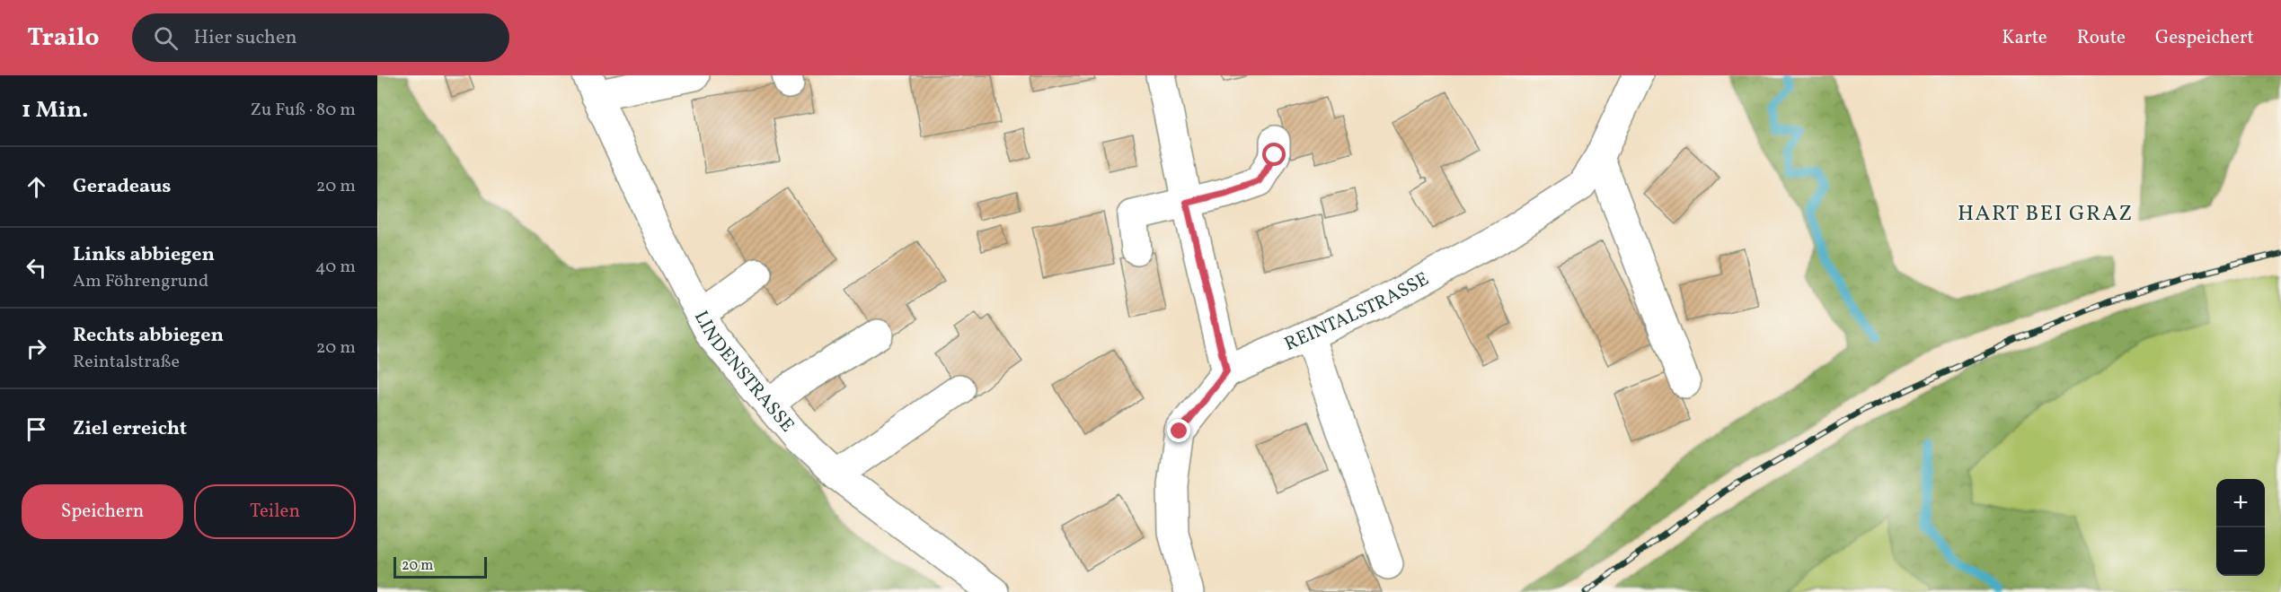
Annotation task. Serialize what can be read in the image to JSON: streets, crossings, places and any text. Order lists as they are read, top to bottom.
{
  "streets": {
    "street": ["REINTALSTRASSE", "LINDENSTRASSE"]
  },
  "districts": ["HART BEI GRAZ"],
  "scale_bar": "20 m",
  "page": {
    "header": "Trailo",
    "search": "Hier suchen",
    "nav": ["Karte", "Route", "Gespeichert"],
    "heading": ["1 Min.", "Zu Fuß · 80 m"],
    "list": [
      ["Geradeaus", "20 m"],
      ["Links abbiegen", "Am Föhrengrund", "40 m"],
      ["Rechts abbiegen", "Reintalstraße", "20 m"],
      "Ziel erreicht"
    ],
    "buttons": ["Speichern", "Teilen"],
    "map_buttons": ["+", "−"],
    "scale": "20 m"
  }
}
